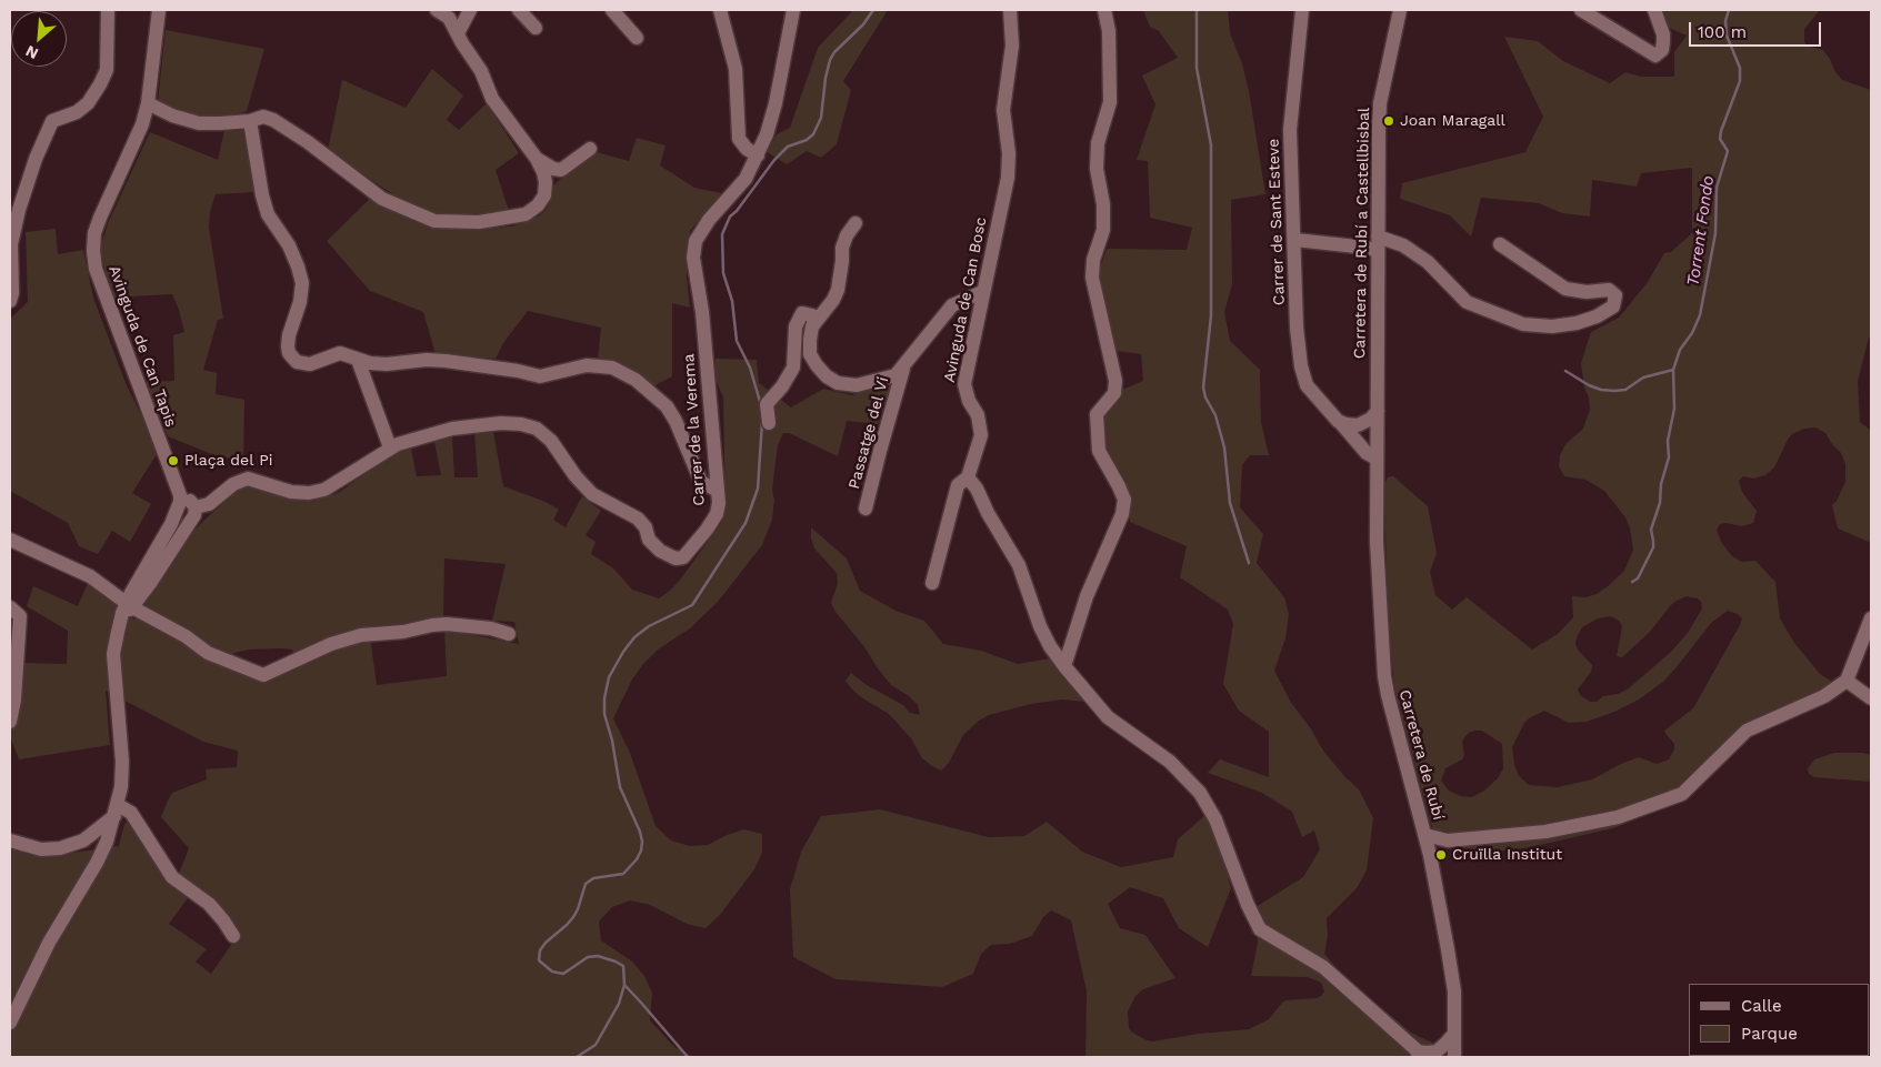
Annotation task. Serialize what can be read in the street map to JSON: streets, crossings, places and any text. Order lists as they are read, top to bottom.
{
  "streets": {
    "street": [
      "Carrer de Sant Esteve",
      "Carretera de Rubí a Castellbisbal",
      "Avinguda de Can Bosc",
      "Avinguda de Can Tapis",
      "Carrer de la Verema",
      "Passatge del Vi",
      "Carretera de Rubí"
    ]
  },
  "crossings": [
    ["Carrer de Sant Esteve", "Carretera de Rubí a Castellbisbal"],
    ["Carrer de Sant Esteve", "Carretera de Rubí"],
    ["Carretera de Rubí a Castellbisbal", "Carretera de Rubí"]
  ],
  "water": ["Torrent Fondo"],
  "places": ["Joan Maragall", "Plaça del Pi", "Cruïlla Institut"],
  "legend": ["Calle", "Parque"],
  "scale_bar": "100 m",
  "north": "bottom left"
}
